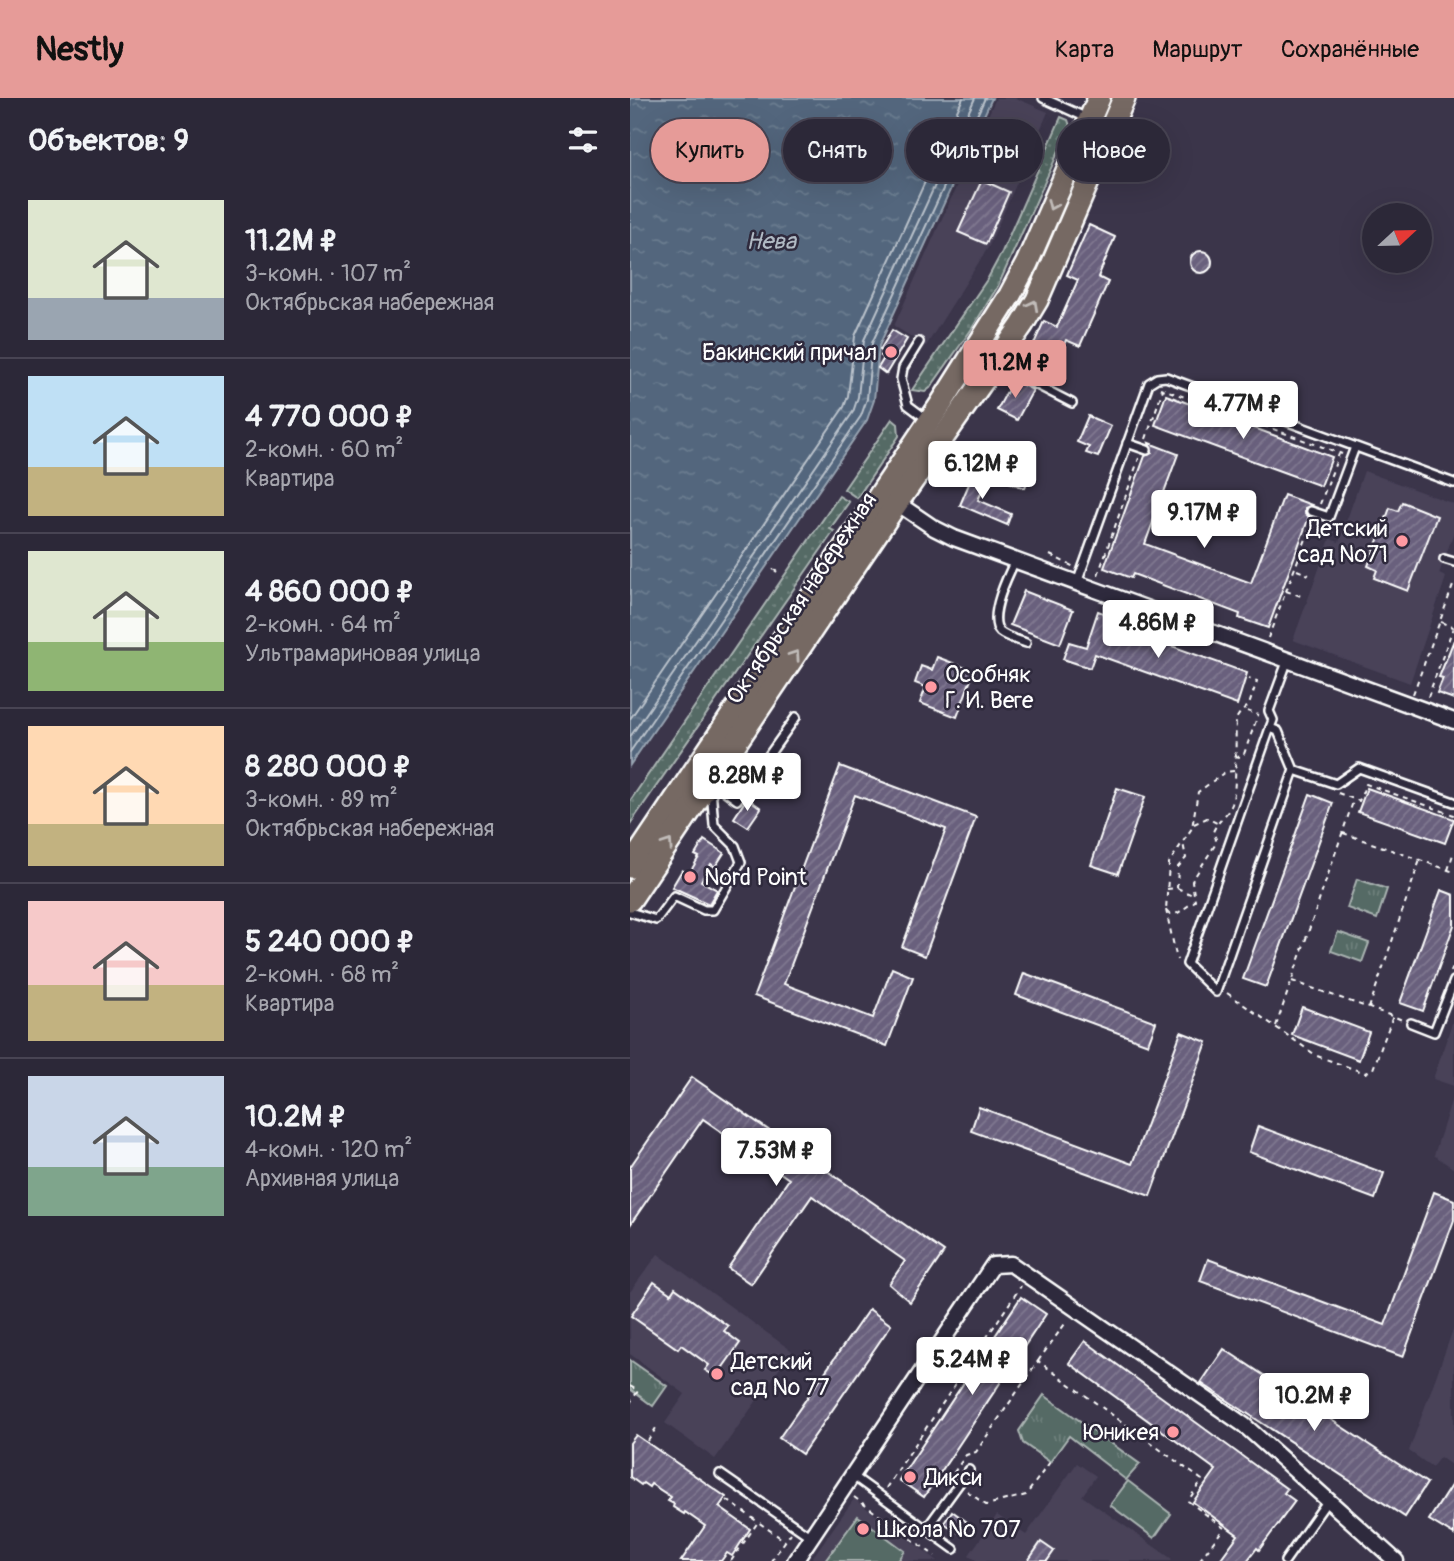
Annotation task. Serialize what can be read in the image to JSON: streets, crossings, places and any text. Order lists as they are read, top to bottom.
{
  "streets": {
    "main road": ["Октябрьская набережная"]
  },
  "water": ["Нева"],
  "places": [
    "Бакинский причал",
    "Детский сад №71",
    "Особняк Г. И. Веге",
    "Nord Point",
    "Детский сад № 77",
    "Юникея",
    "Дикси",
    "Школа № 707"
  ],
  "north": "right",
  "page": {
    "header": "Nestly",
    "nav": ["Карта", "Маршрут", "Сохранённые"],
    "heading": "Объектов: 9",
    "chip": [
      "Купить",
      "Снять",
      "Фильтры",
      "Новое"
    ],
    "list": [
      {
        "name": "11.2M ₽",
        "note": "3-комн. · 107 m² · Октябрьская набережная"
      },
      {
        "name": "4 770 000 ₽",
        "note": "2-комн. · 60 m² · Квартира"
      },
      {
        "name": "4 860 000 ₽",
        "note": "2-комн. · 64 m² · Ультрамариновая улица"
      },
      {
        "name": "8 280 000 ₽",
        "note": "3-комн. · 89 m² · Октябрьская набережная"
      },
      {
        "name": "5 240 000 ₽",
        "note": "2-комн. · 68 m² · Квартира"
      },
      {
        "name": "10.2M ₽",
        "note": "4-комн. · 120 m² · Архивная улица"
      }
    ],
    "price": [
      "11.2M ₽",
      "4.77M ₽",
      "6.12M ₽",
      "9.17M ₽",
      "4.86M ₽",
      "8.28M ₽",
      "7.53M ₽",
      "5.24M ₽",
      "10.2M ₽"
    ]
  }
}
